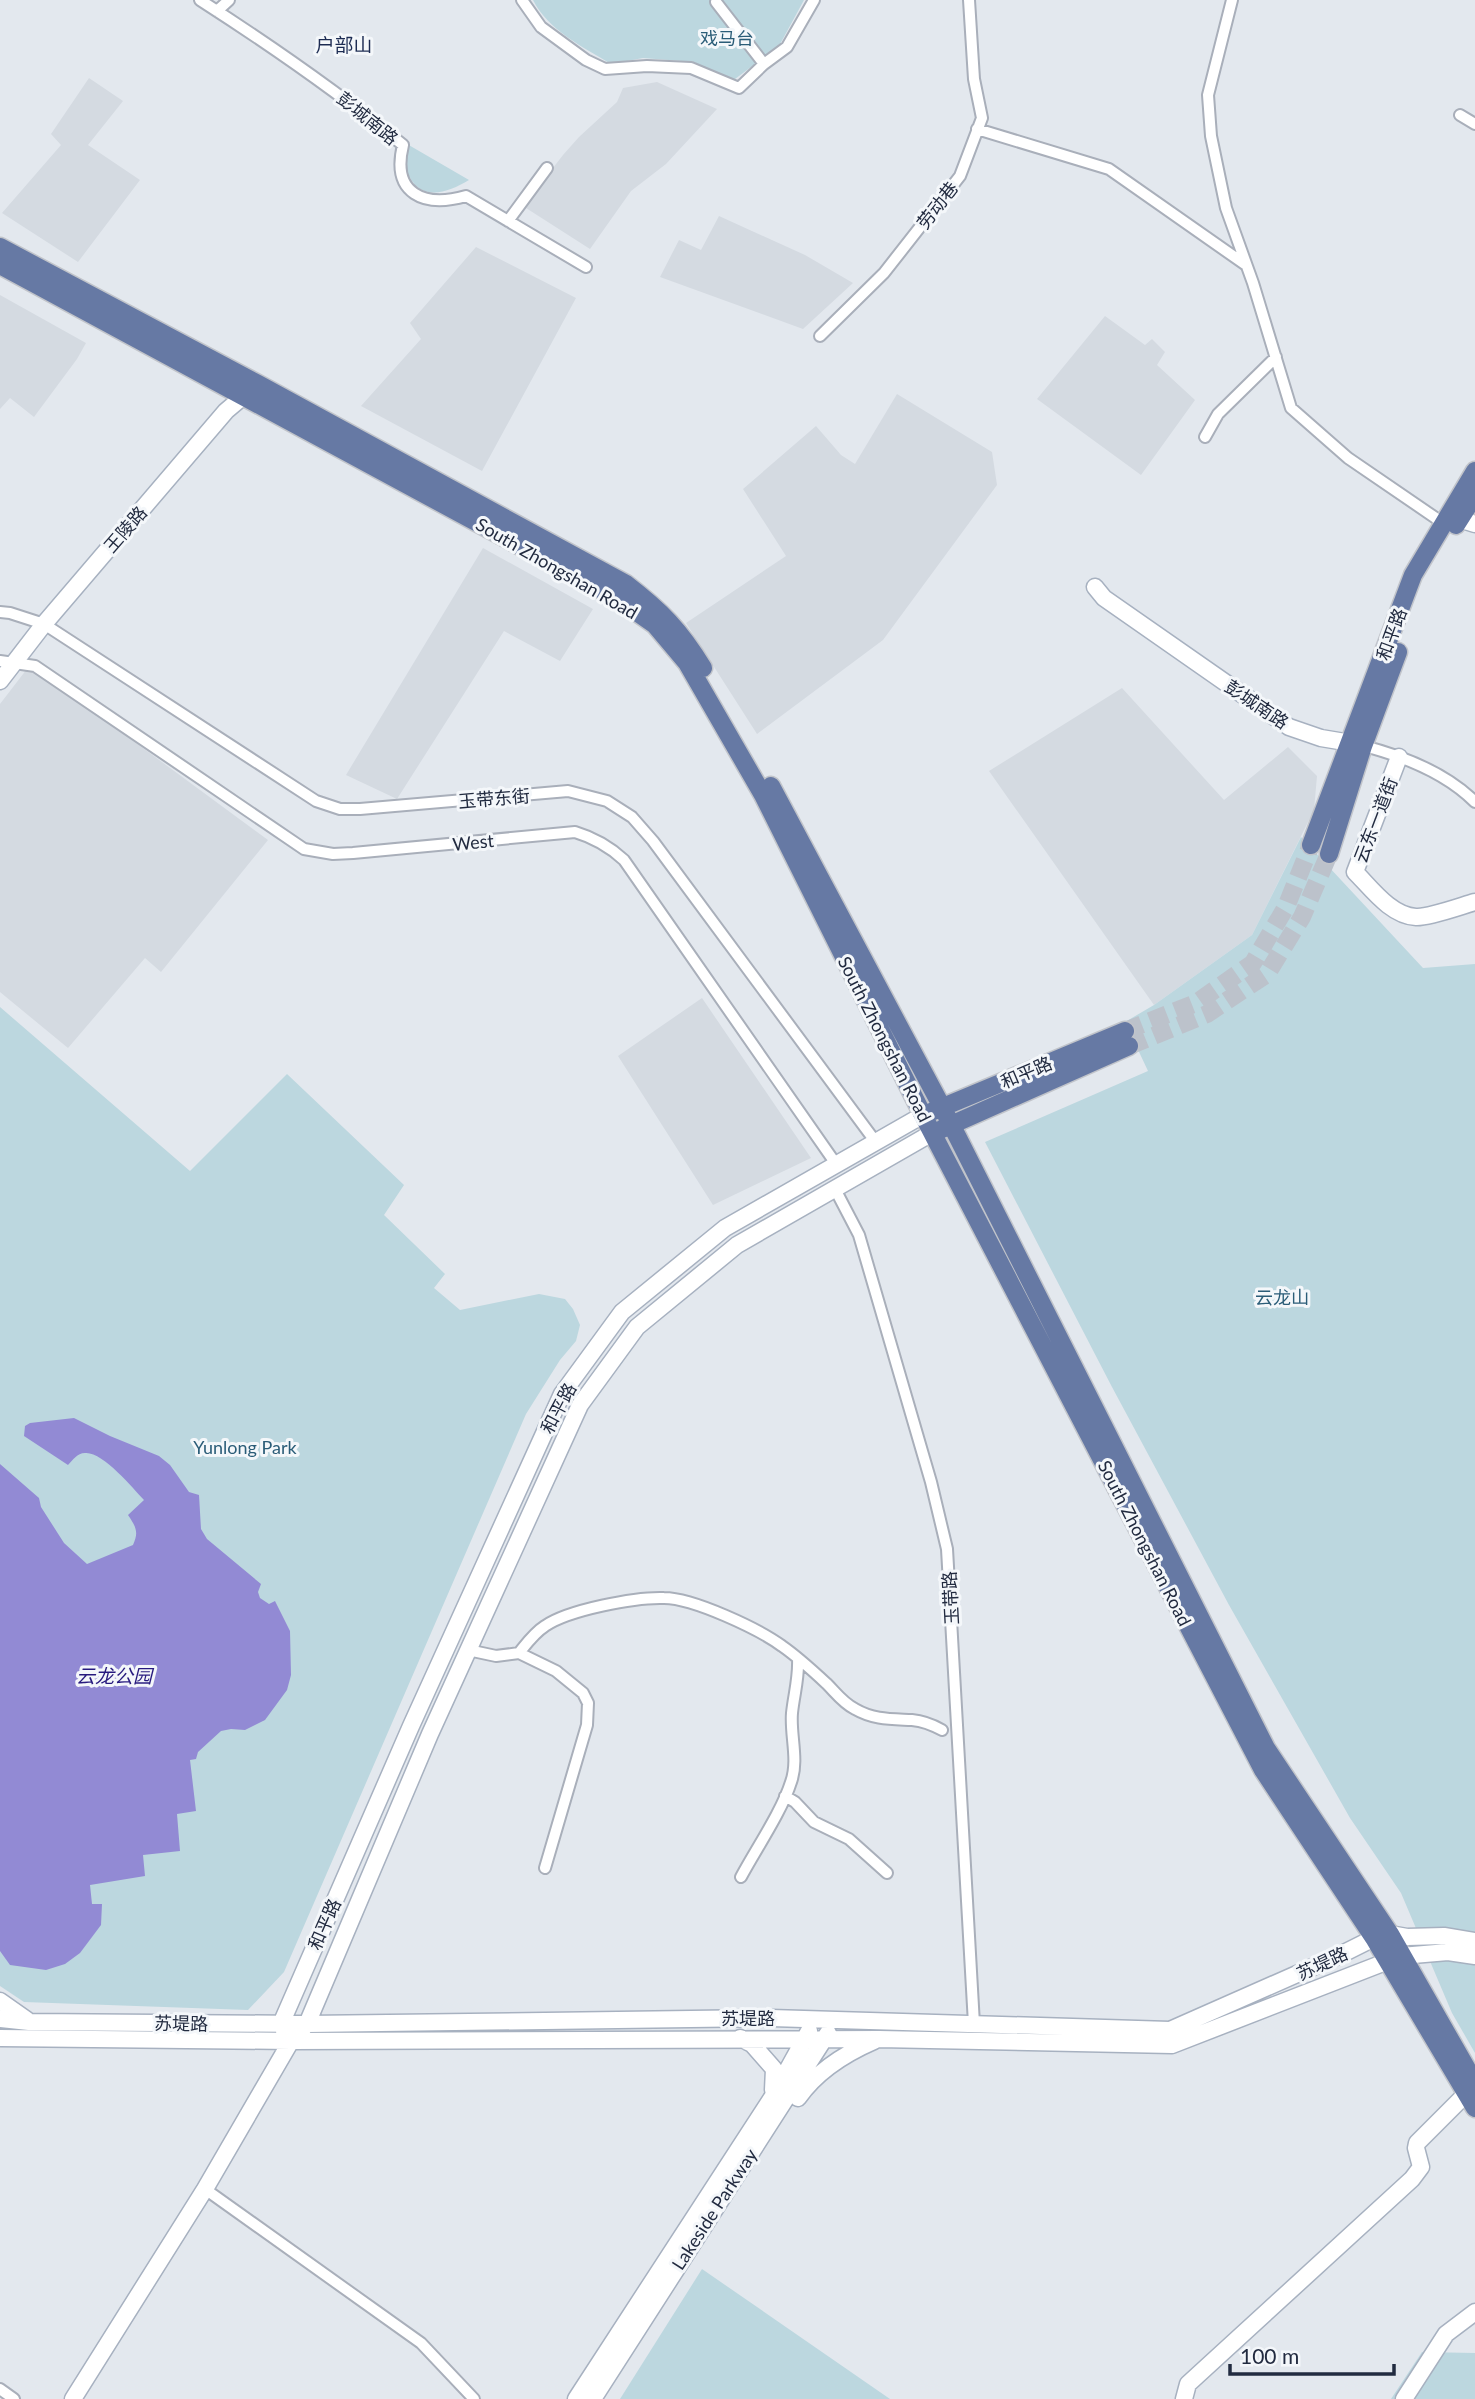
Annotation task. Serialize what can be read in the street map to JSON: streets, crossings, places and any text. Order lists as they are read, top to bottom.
{
  "streets": {
    "main road": [
      "彭城南路",
      "王陵路",
      "South Zhongshan Road",
      "和平路",
      "云东一道街",
      "苏堤路",
      "Lakeside Parkway"
    ],
    "street": [
      "劳动巷",
      "玉带东街",
      "West",
      "玉带路"
    ]
  },
  "crossings": [
    ["彭城南路", "和平路"],
    ["彭城南路", "云东一道街"],
    ["王陵路", "South Zhongshan Road"],
    ["王陵路", "玉带东街"],
    ["王陵路", "West"],
    ["South Zhongshan Road", "和平路"],
    ["South Zhongshan Road", "苏堤路"],
    ["和平路", "玉带东街"],
    ["和平路", "West"],
    ["和平路", "玉带路"],
    ["和平路", "苏堤路"],
    ["玉带路", "苏堤路"],
    ["苏堤路", "Lakeside Parkway"]
  ],
  "districts": ["户部山"],
  "water": ["云龙公园"],
  "parks": ["戏马台", "云龙山", "Yunlong Park"],
  "scale_bar": "100 m"
}
